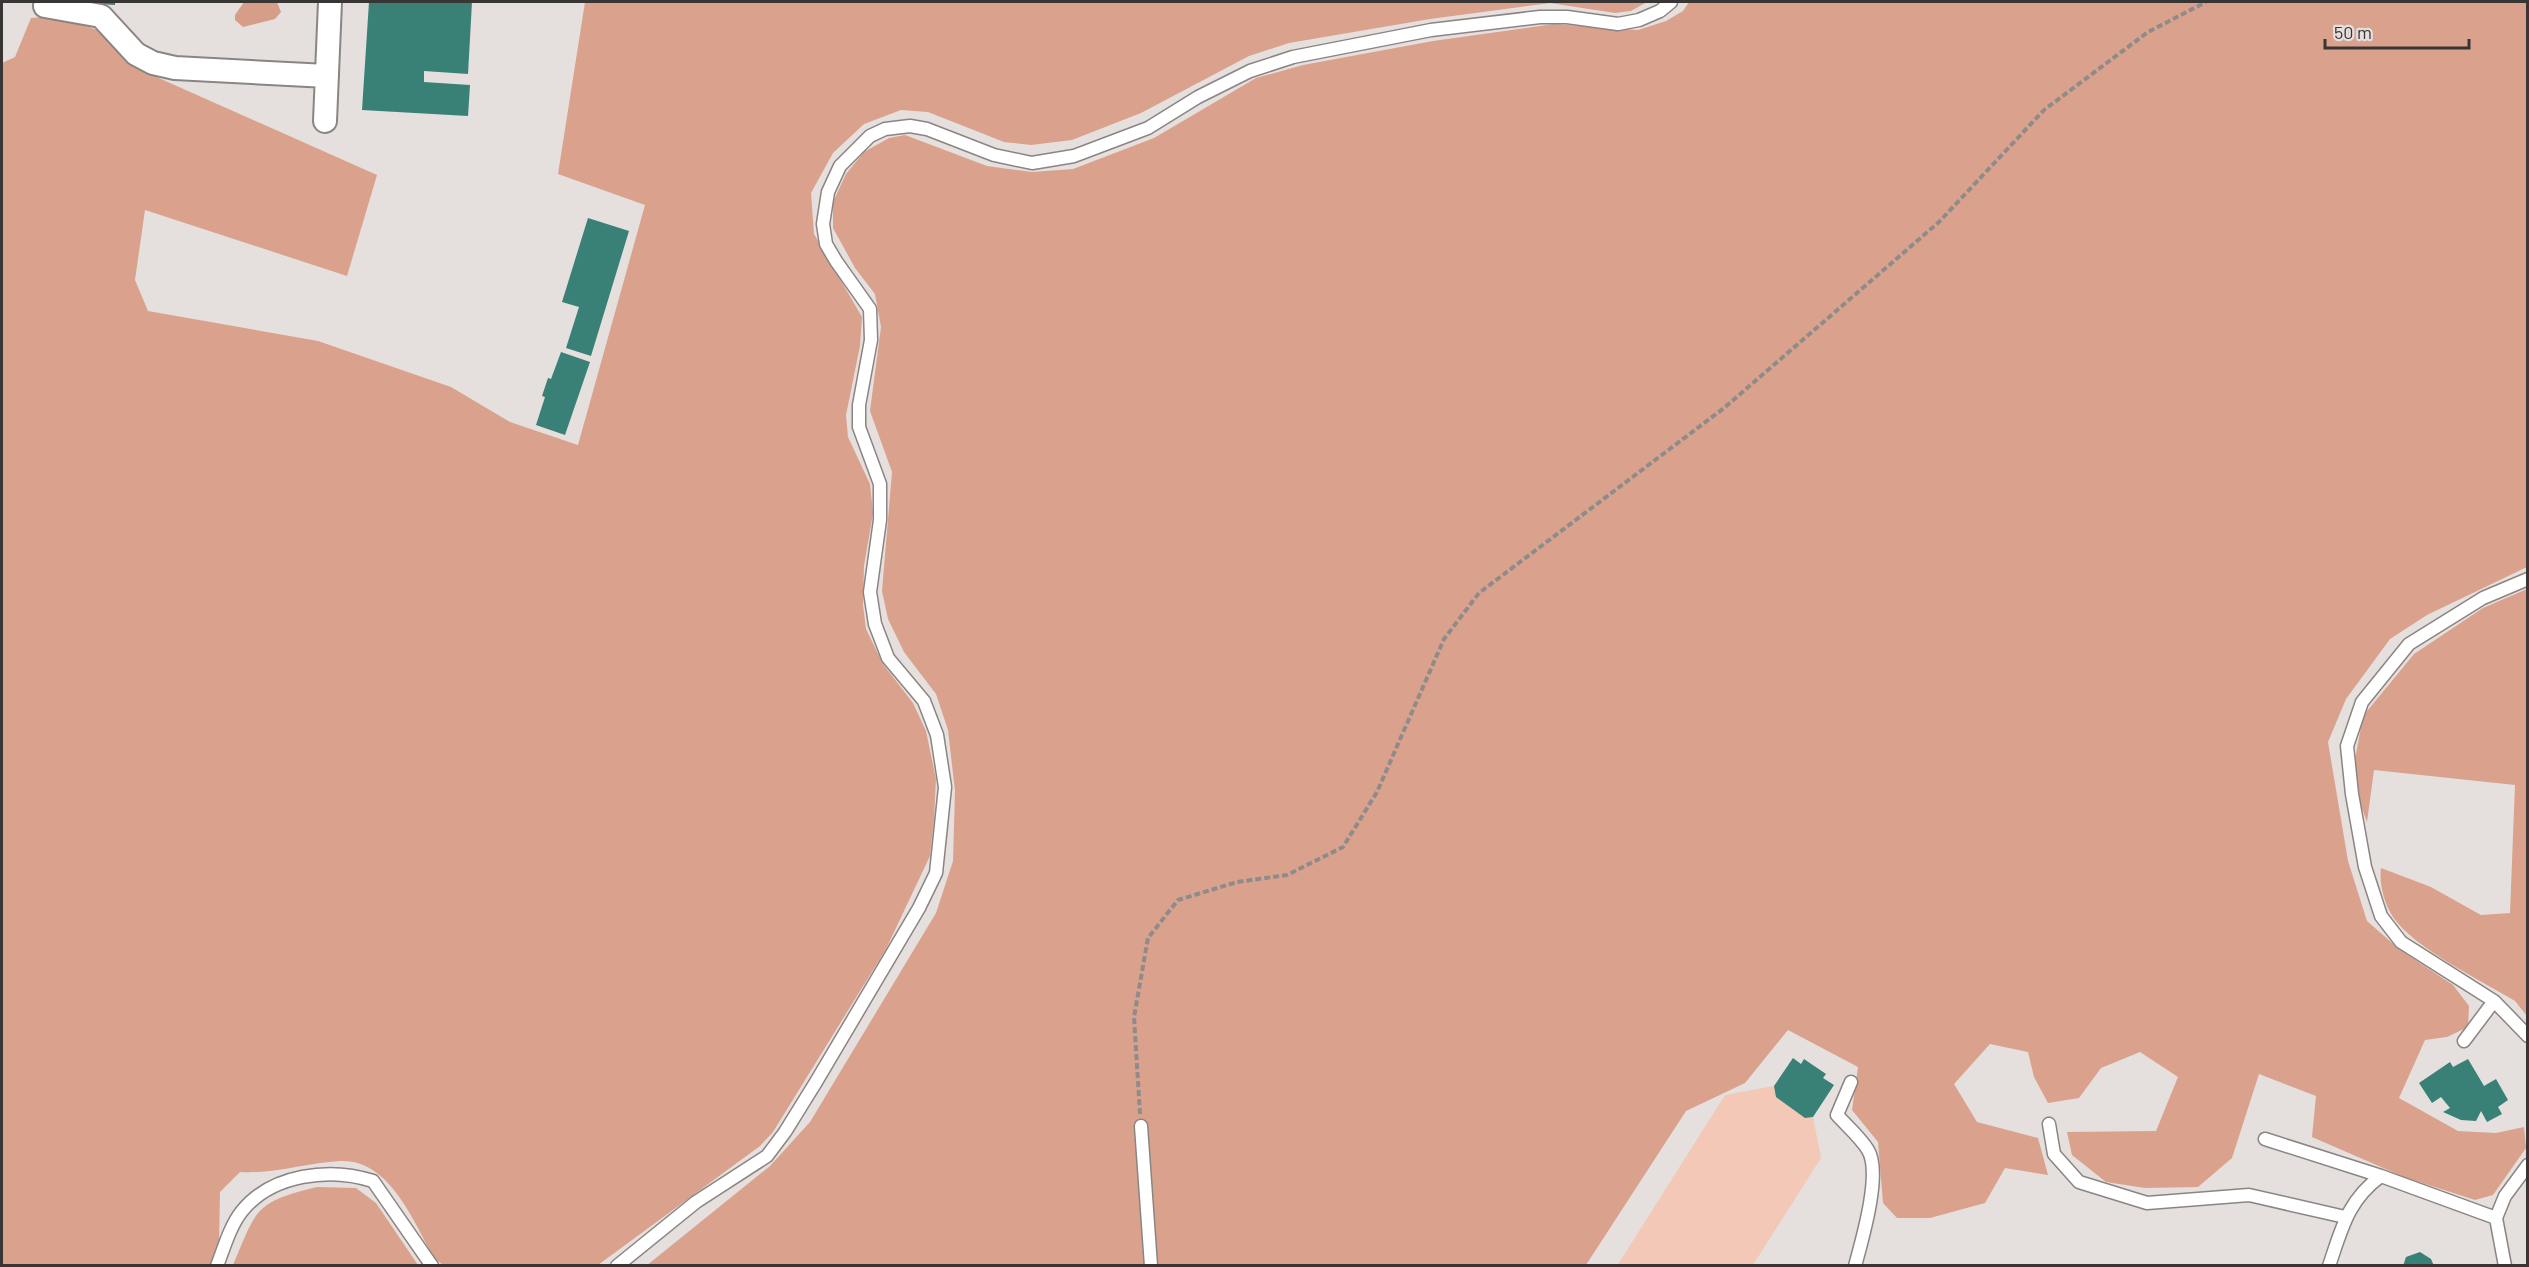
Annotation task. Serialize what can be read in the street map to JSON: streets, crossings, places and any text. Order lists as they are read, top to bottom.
{
  "scale_bar": "50 m"
}
